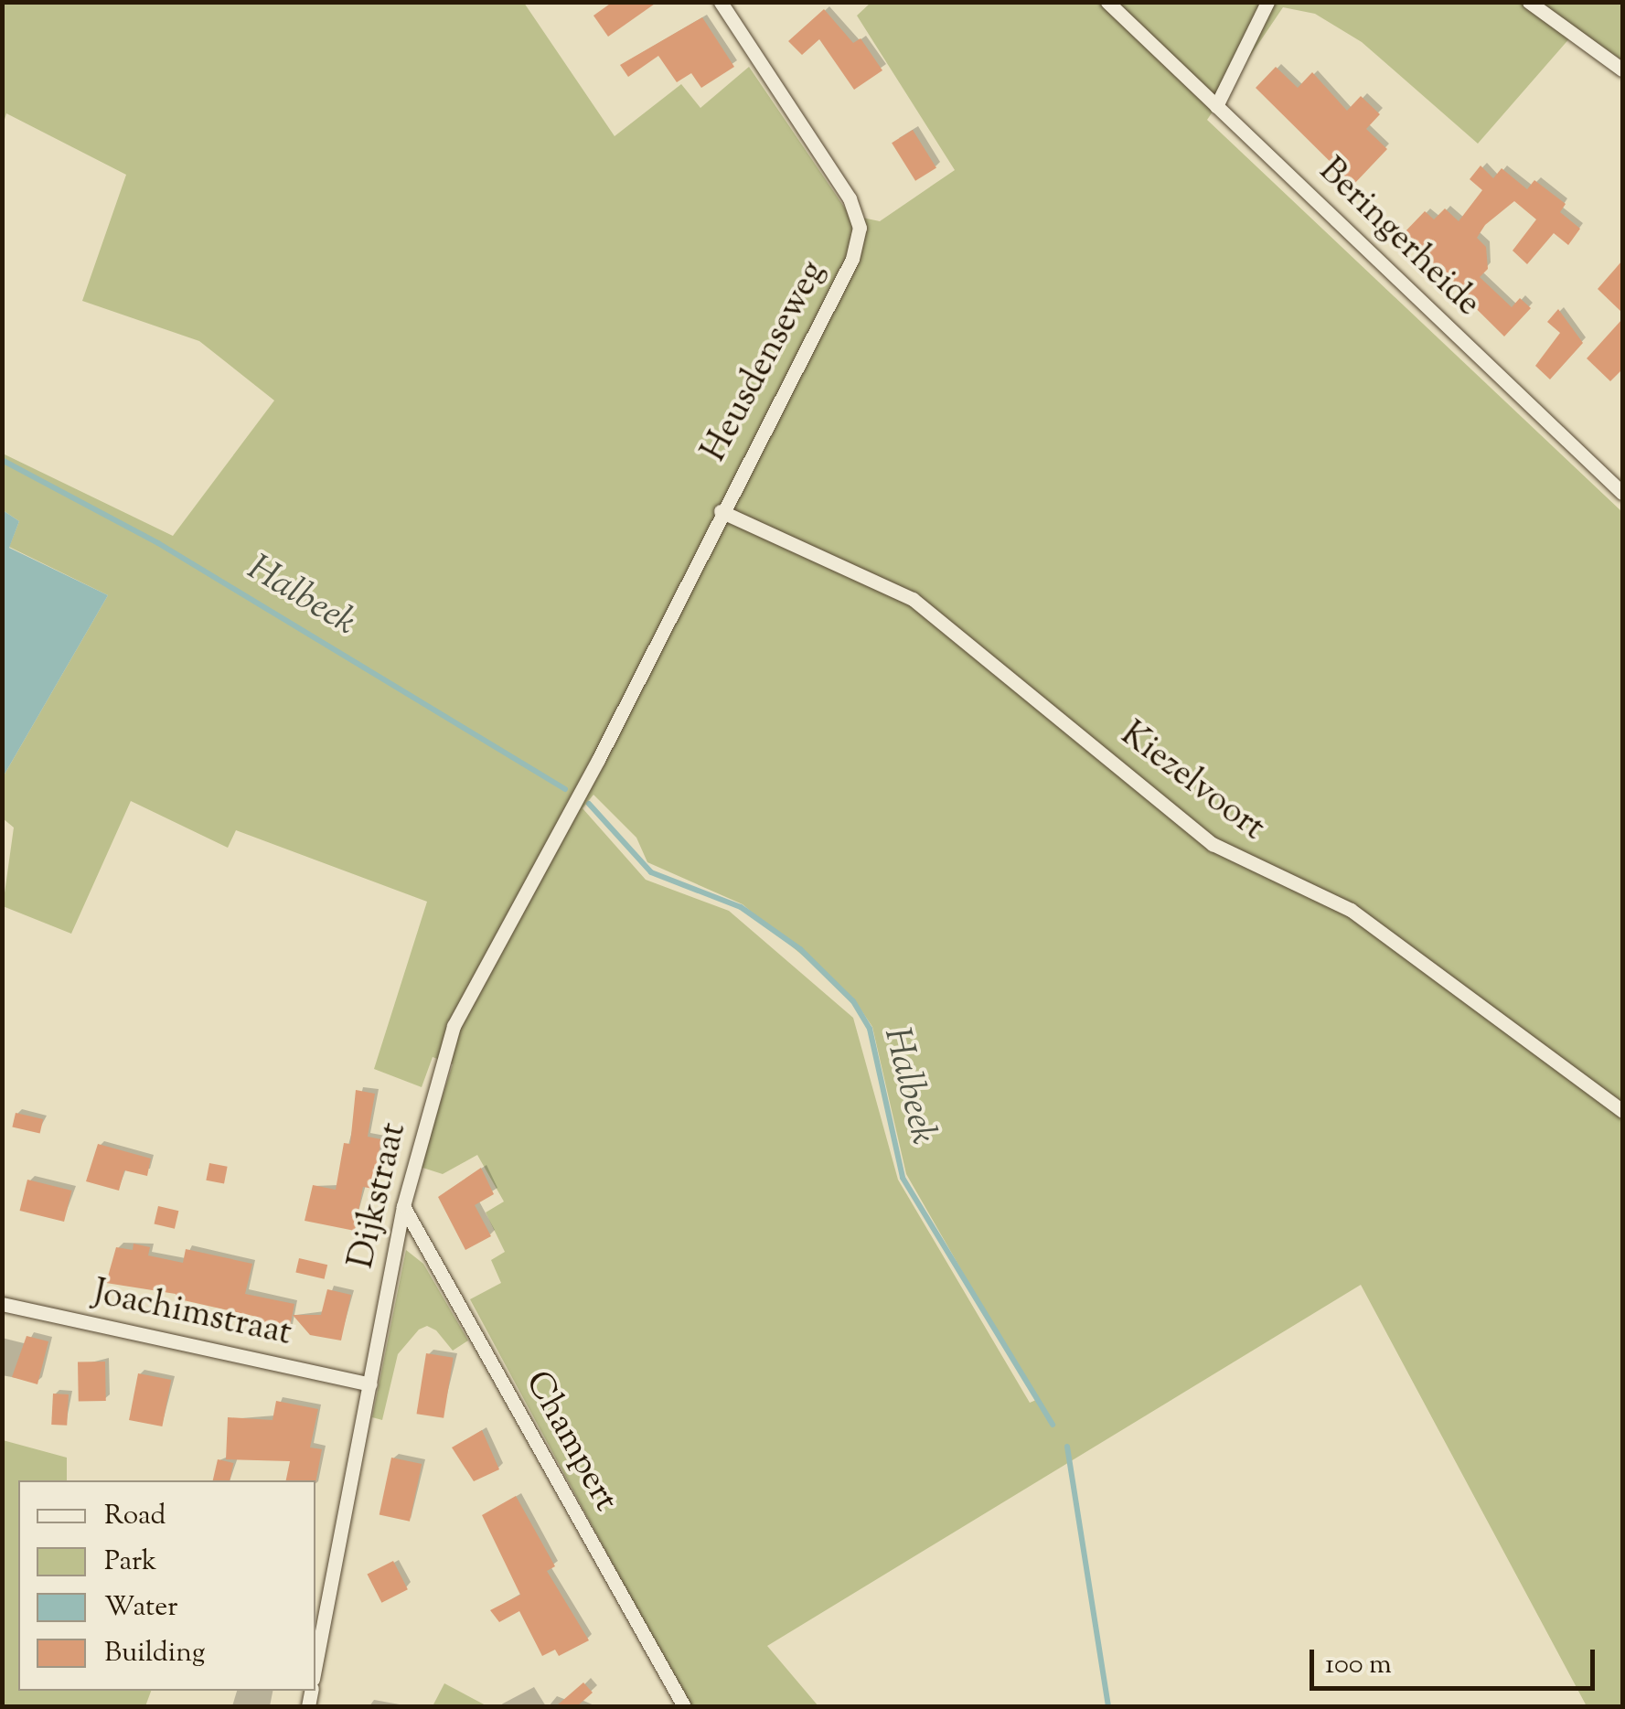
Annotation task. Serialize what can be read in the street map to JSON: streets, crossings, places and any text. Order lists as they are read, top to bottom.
{
  "streets": {
    "street": [
      "Beringerheide",
      "Heusdenseweg",
      "Kiezelvoort",
      "Dijkstraat",
      "Joachimstraat",
      "Champert"
    ]
  },
  "crossings": [
    ["Heusdenseweg", "Kiezelvoort"],
    ["Heusdenseweg", "Dijkstraat"],
    ["Dijkstraat", "Joachimstraat"],
    ["Dijkstraat", "Champert"]
  ],
  "water": ["Halbeek"],
  "legend": [
    "Road",
    "Park",
    "Water",
    "Building"
  ],
  "scale_bar": "100 m"
}
